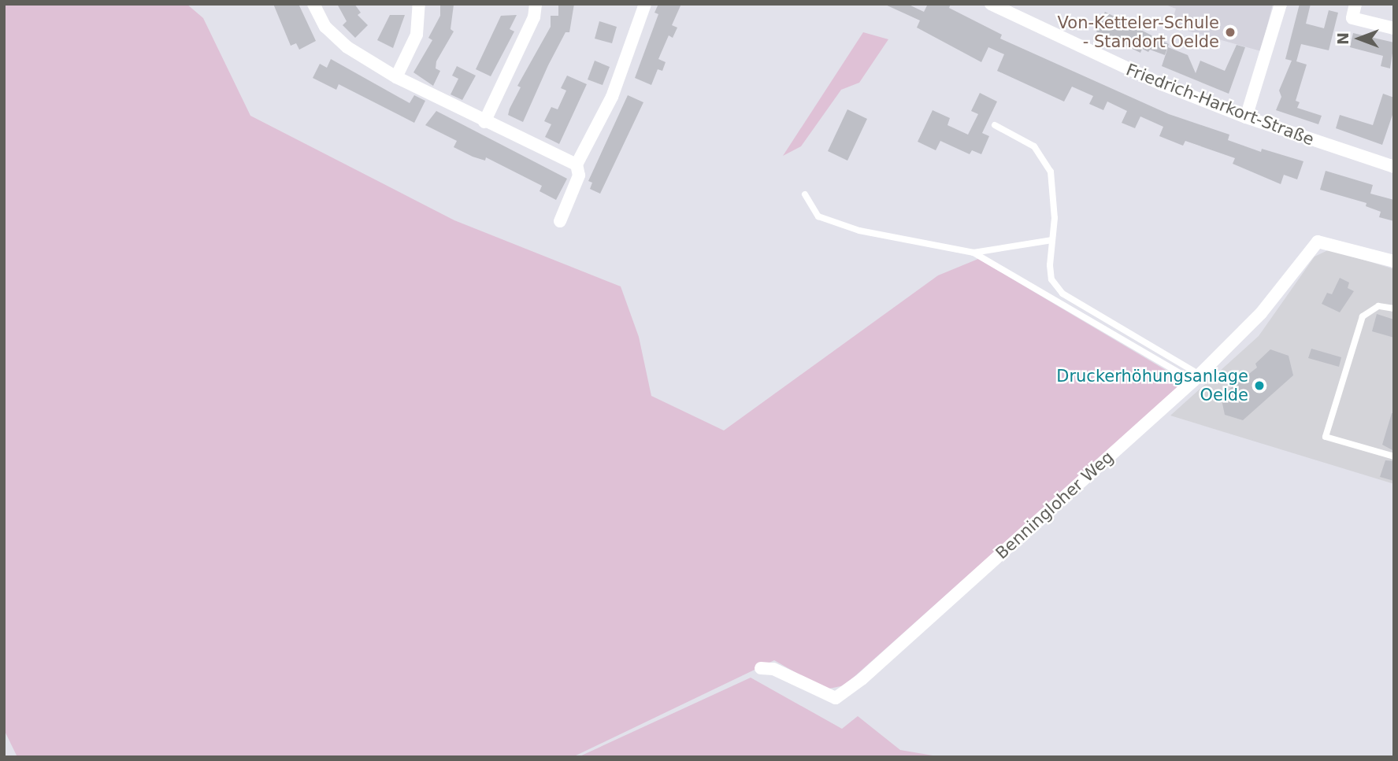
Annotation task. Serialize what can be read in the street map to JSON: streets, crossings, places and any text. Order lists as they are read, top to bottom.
{
  "streets": {
    "street": ["Friedrich-Harkort-Straße", "Benningloher Weg"]
  },
  "places": ["Von-Ketteler-Schule - Standort Oelde", "Druckerhöhungsanlage Oelde"],
  "north": "left"
}
